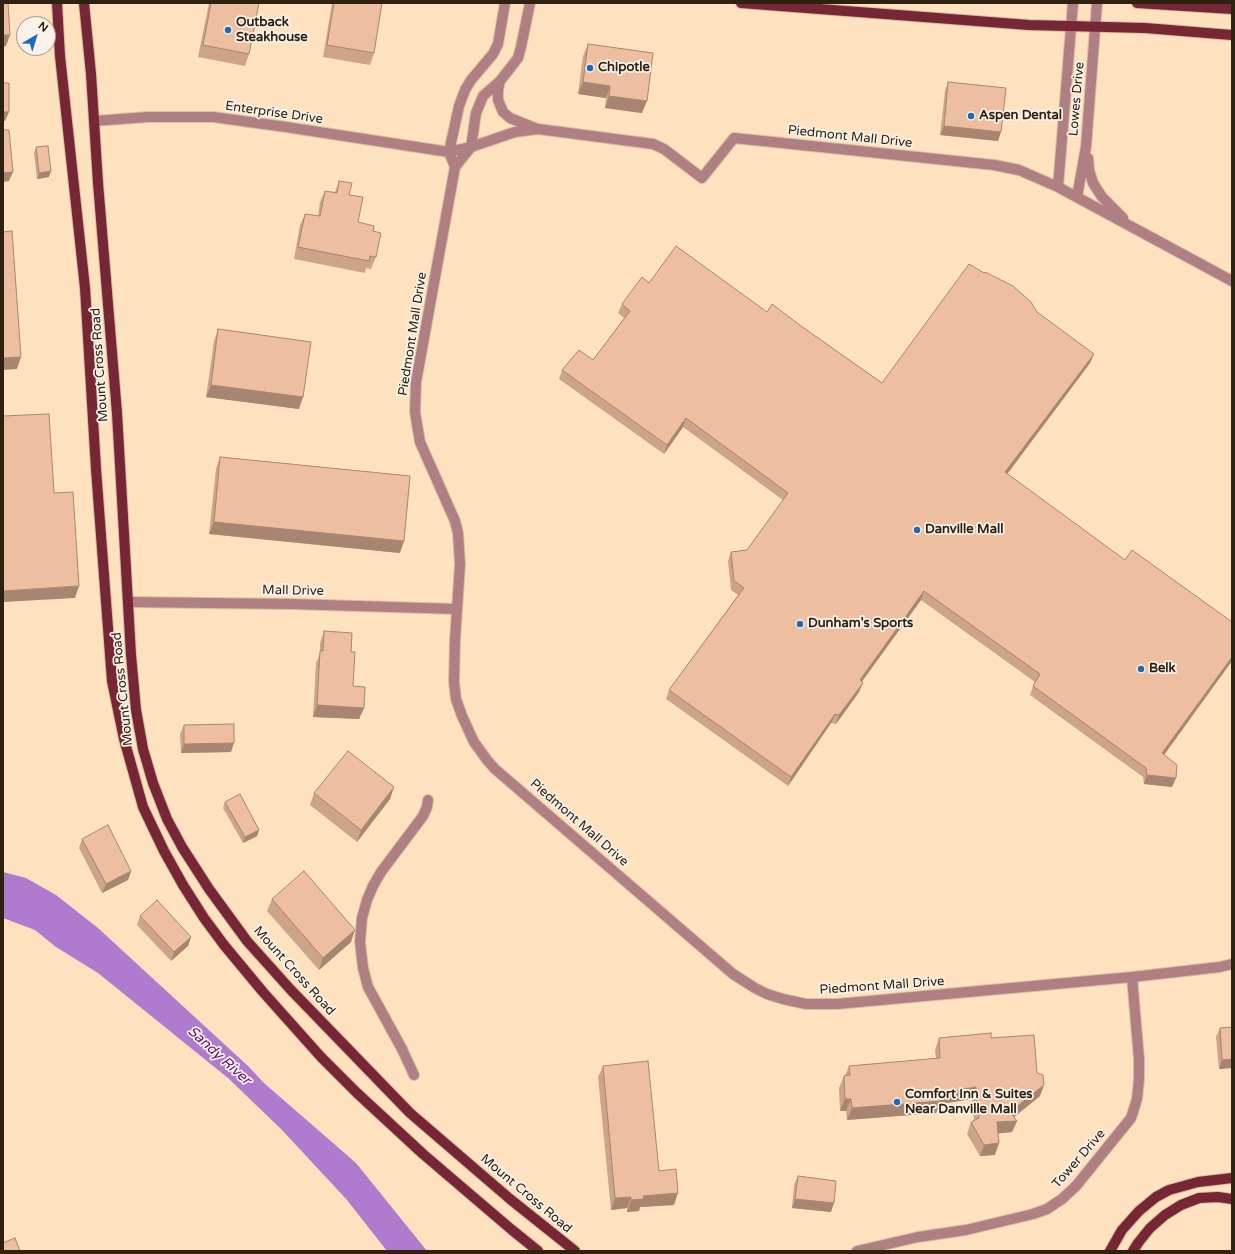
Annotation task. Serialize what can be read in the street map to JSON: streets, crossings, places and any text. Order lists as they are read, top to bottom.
{
  "streets": {
    "main road": ["Mount Cross Road"],
    "street": [
      "Lowes Drive",
      "Enterprise Drive",
      "Piedmont Mall Drive",
      "Mall Drive",
      "Tower Drive"
    ]
  },
  "crossings": [
    ["Lowes Drive", "Piedmont Mall Drive"],
    ["Enterprise Drive", "Piedmont Mall Drive"],
    ["Enterprise Drive", "Mount Cross Road"],
    ["Piedmont Mall Drive", "Mall Drive"],
    ["Piedmont Mall Drive", "Tower Drive"],
    ["Mount Cross Road", "Mall Drive"]
  ],
  "water": ["Sandy River"],
  "places": [
    "Outback Steakhouse",
    "Chipotle",
    "Aspen Dental",
    "Danville Mall",
    "Dunham's Sports",
    "Belk",
    "Comfort Inn & Suites Near Danville Mall"
  ],
  "north": "top right"
}
